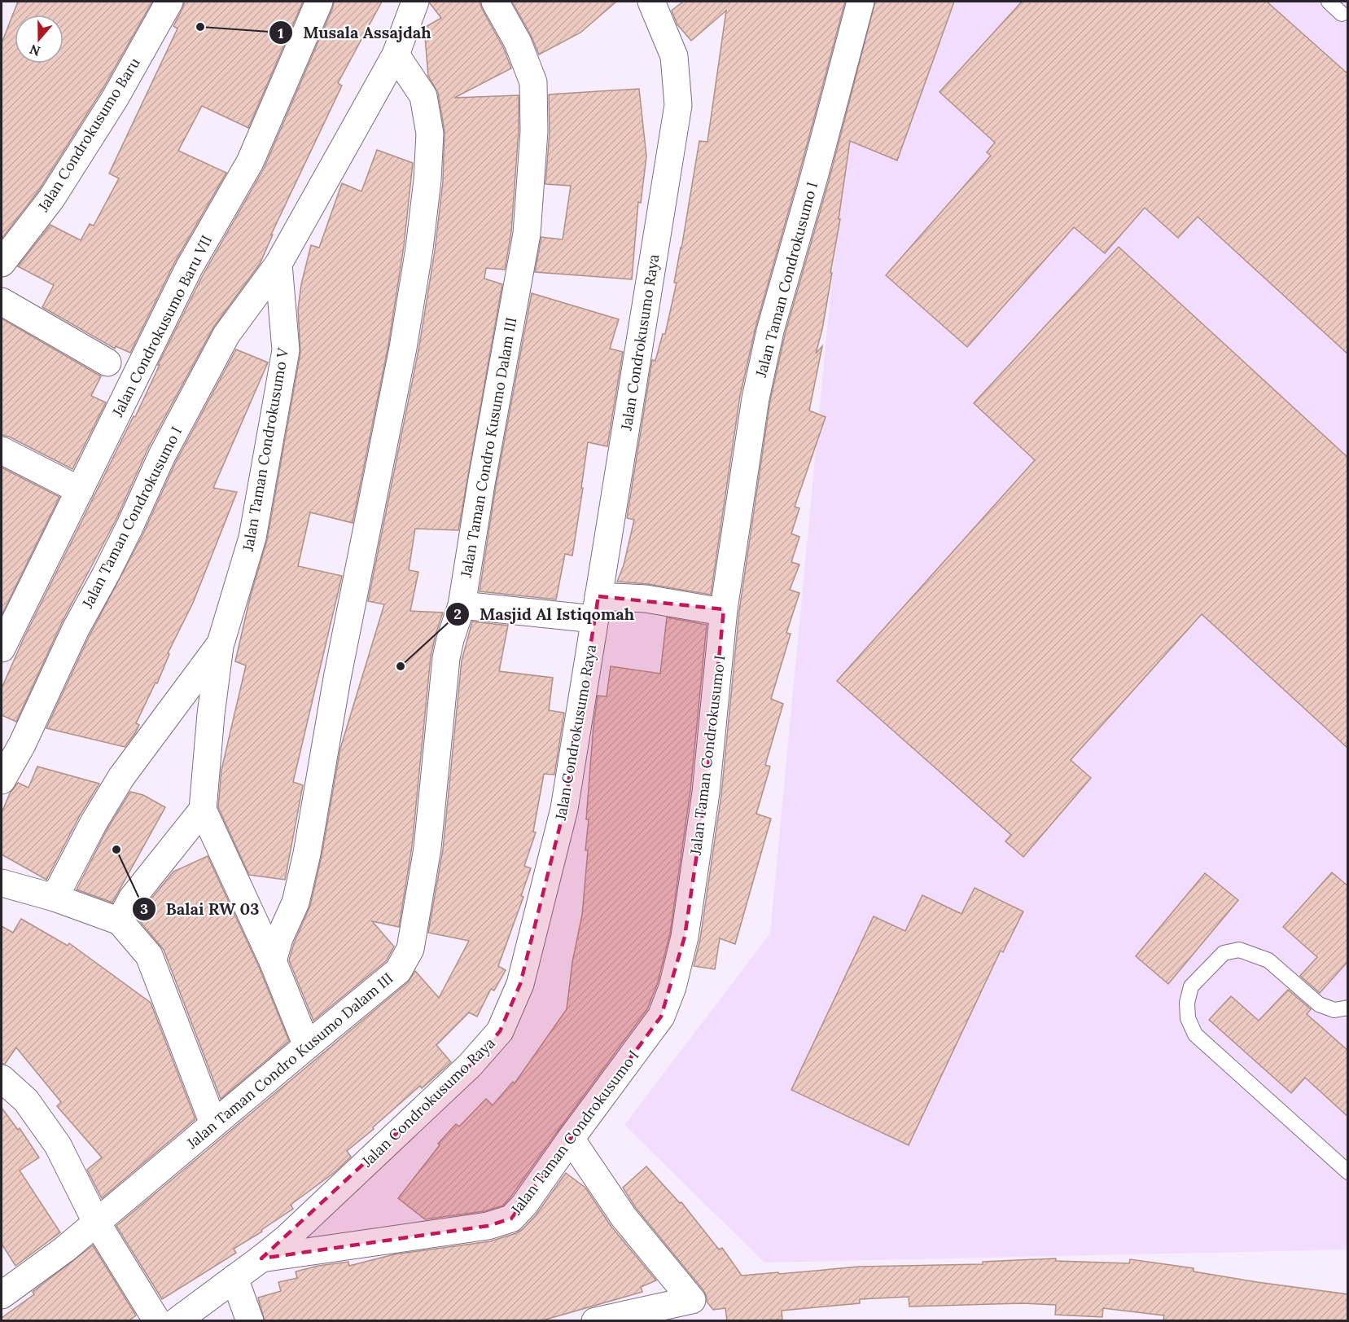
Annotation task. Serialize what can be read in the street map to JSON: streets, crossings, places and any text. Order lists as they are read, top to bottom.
{
  "streets": {
    "street": [
      "Jalan Condrokusumo Baru",
      "Jalan Taman Condrokusumo I",
      "Jalan Condrokusumo Baru VII",
      "Jalan Condrokusumo Raya",
      "Jalan Taman Condro Kusumo Dalam III",
      "Jalan Taman Condrokusumo V"
    ]
  },
  "crossings": [
    ["Jalan Taman Condrokusumo I", "Jalan Condrokusumo Raya"],
    ["Jalan Taman Condrokusumo I", "Jalan Taman Condrokusumo V"]
  ],
  "places": ["Musala Assajdah", "Masjid Al Istiqomah", "Balai RW 03"],
  "north": "bottom"
}
